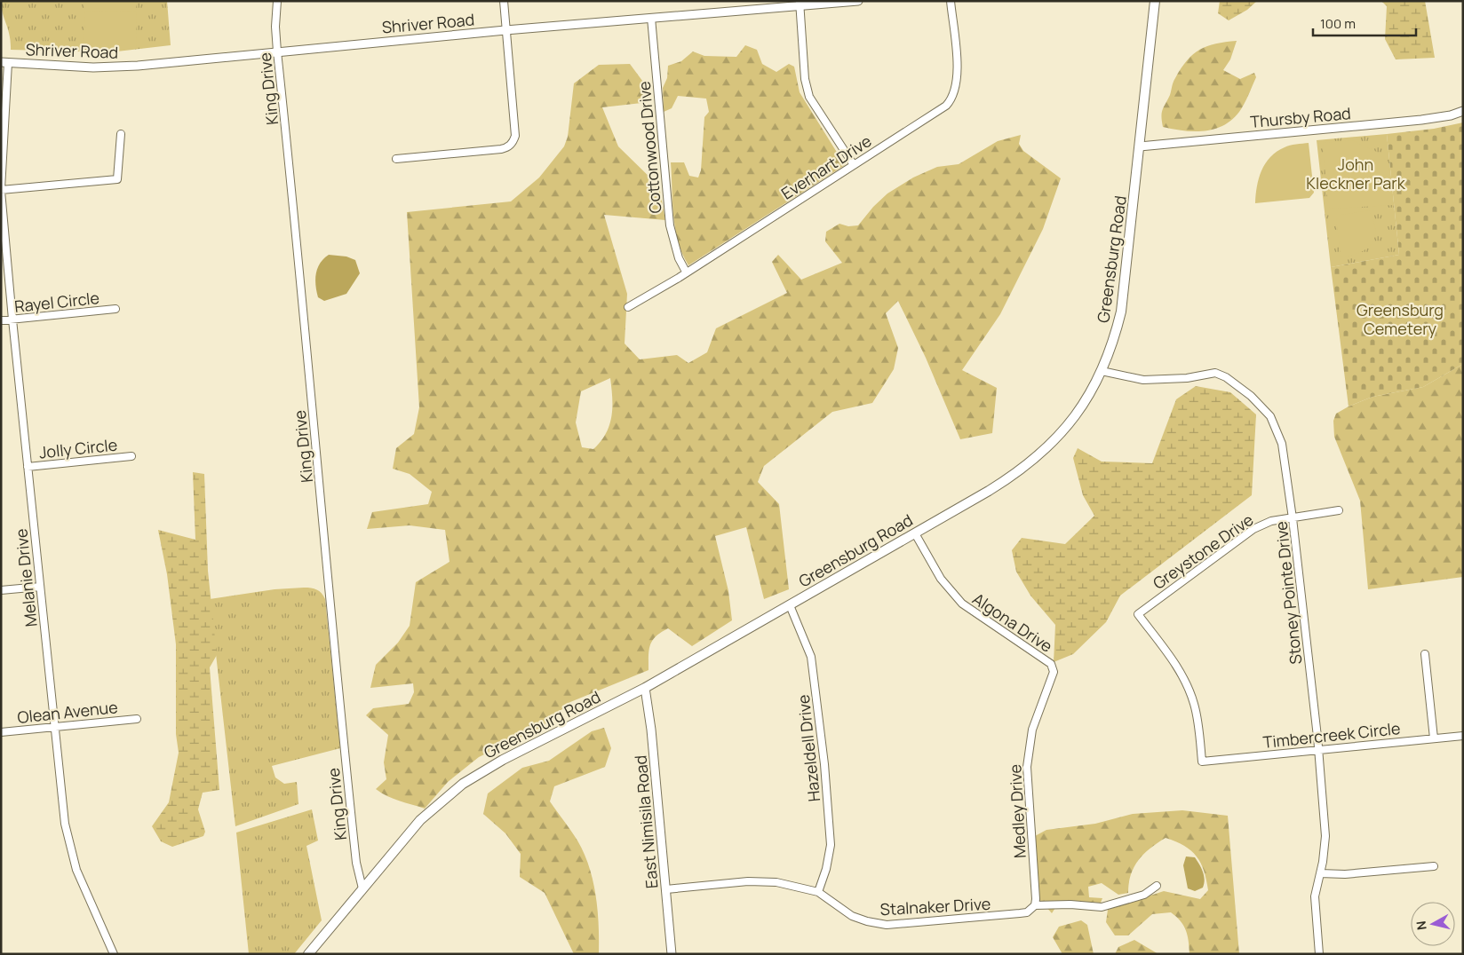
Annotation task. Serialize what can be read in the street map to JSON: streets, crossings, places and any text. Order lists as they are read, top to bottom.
{
  "streets": {
    "main road": ["Greensburg Road"],
    "street": [
      "Shriver Road",
      "King Drive",
      "Thursby Road",
      "Cottonwood Drive",
      "Everhart Drive",
      "Rayel Circle",
      "Jolly Circle",
      "Greystone Drive",
      "Melanie Drive",
      "Stoney Pointe Drive",
      "Algona Drive",
      "Olean Avenue",
      "Timbercreek Circle",
      "Hazeldell Drive",
      "Medley Drive",
      "East Nimisila Road",
      "Stalnaker Drive"
    ]
  },
  "crossings": [
    ["Shriver Road", "King Drive"],
    ["Shriver Road", "Cottonwood Drive"],
    ["Shriver Road", "Melanie Drive"],
    ["King Drive", "Greensburg Road"],
    ["Thursby Road", "Greensburg Road"],
    ["Cottonwood Drive", "Everhart Drive"],
    ["Greensburg Road", "Stoney Pointe Drive"],
    ["Greensburg Road", "Algona Drive"],
    ["Greensburg Road", "Hazeldell Drive"],
    ["Greensburg Road", "East Nimisila Road"],
    ["Rayel Circle", "Melanie Drive"],
    ["Jolly Circle", "Melanie Drive"],
    ["Greystone Drive", "Stoney Pointe Drive"],
    ["Greystone Drive", "Timbercreek Circle"],
    ["Melanie Drive", "Olean Avenue"],
    ["Stoney Pointe Drive", "Timbercreek Circle"],
    ["Algona Drive", "Medley Drive"],
    ["Hazeldell Drive", "Stalnaker Drive"],
    ["Medley Drive", "Stalnaker Drive"],
    ["East Nimisila Road", "Stalnaker Drive"]
  ],
  "parks": ["John Kleckner Park", "Greensburg Cemetery"],
  "scale_bar": "100 m",
  "north": "left"
}
